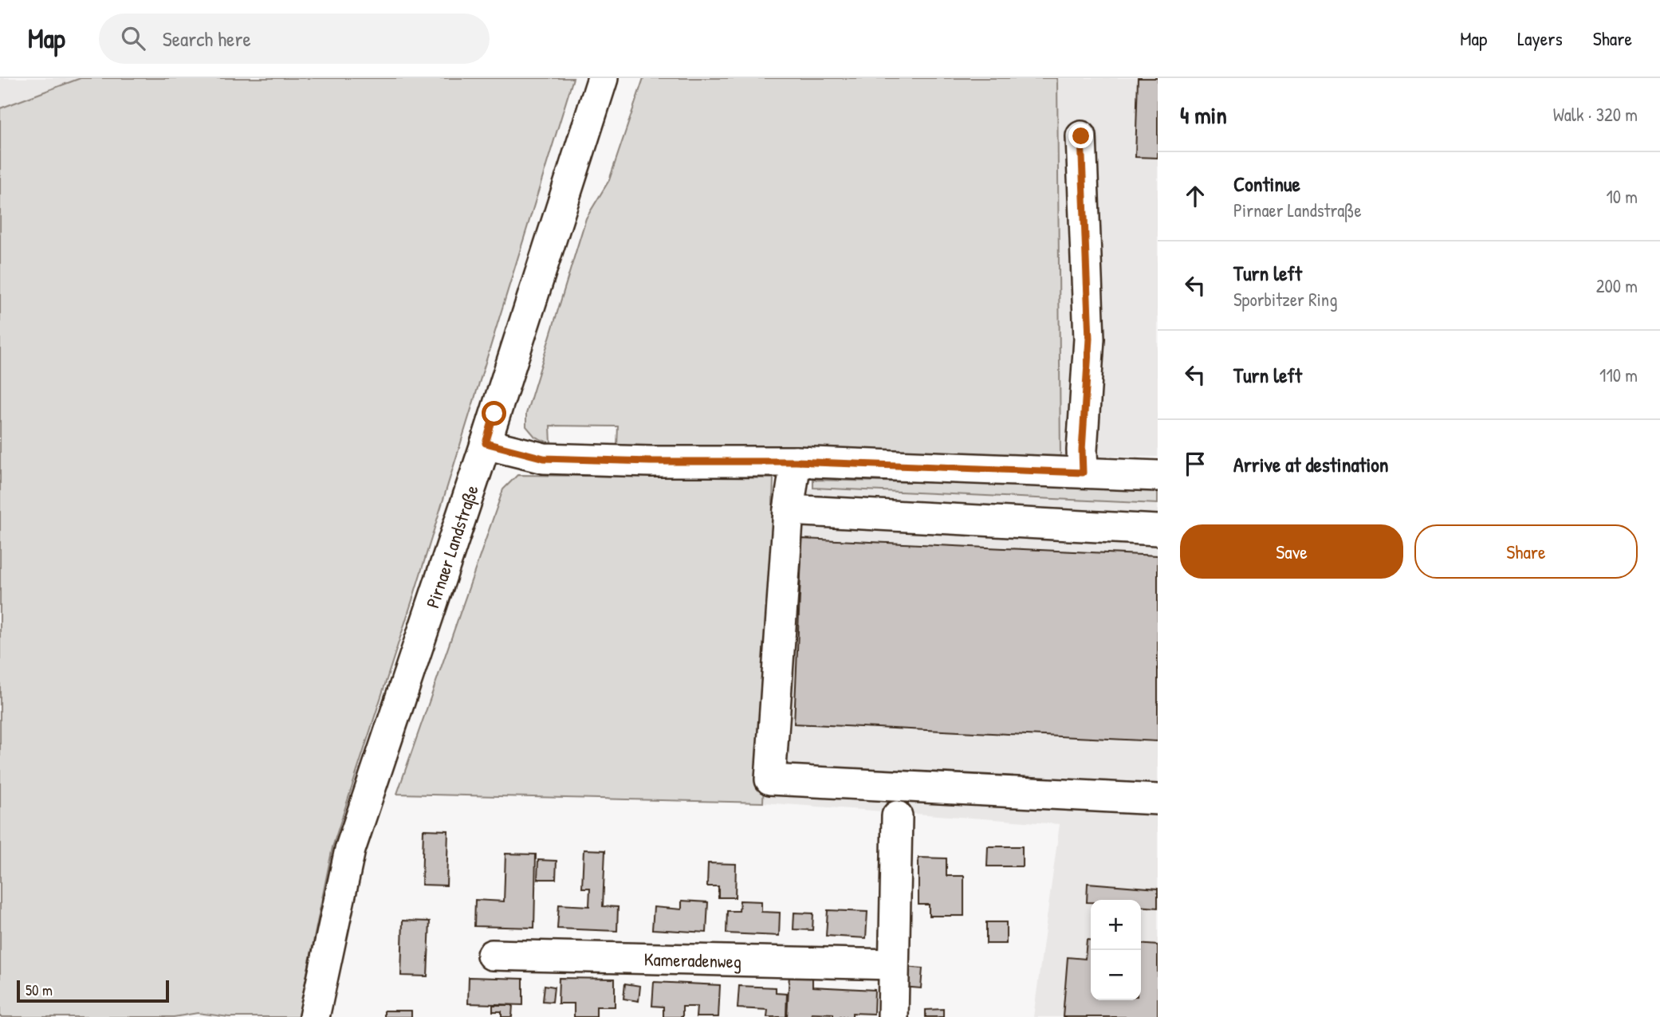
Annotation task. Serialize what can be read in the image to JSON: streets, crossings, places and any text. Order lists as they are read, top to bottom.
{
  "streets": {
    "street": ["Pirnaer Landstraße", "Kameradenweg"]
  },
  "scale_bar": "50 m",
  "page": {
    "header": "Map",
    "search": "Search here",
    "nav": ["Map", "Layers", "Share"],
    "heading": ["4 min", "Walk · 320 m"],
    "list": [
      ["Continue", "Pirnaer Landstraße", "10 m"],
      ["Turn left", "Sporbitzer Ring", "200 m"],
      ["Turn left", "110 m"],
      "Arrive at destination"
    ],
    "buttons": ["Save", "Share"],
    "map_buttons": ["+", "−"],
    "scale": "50 m"
  }
}
